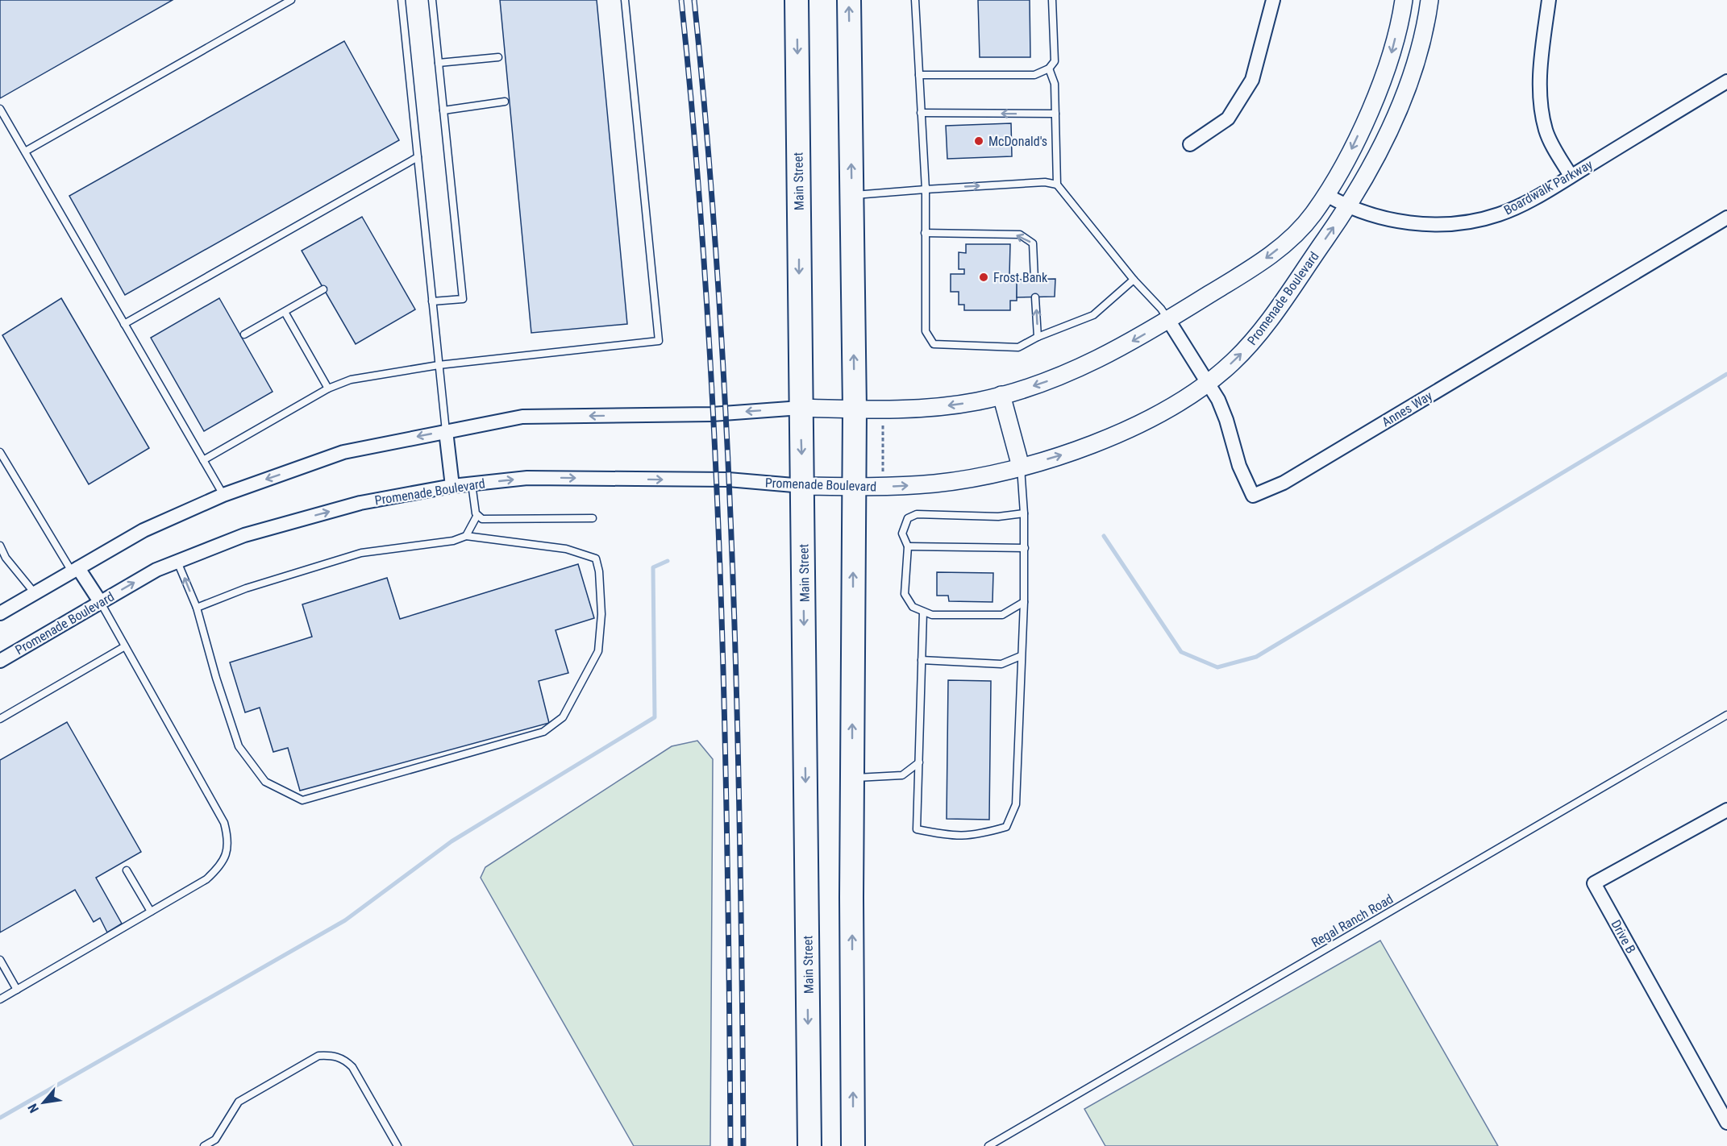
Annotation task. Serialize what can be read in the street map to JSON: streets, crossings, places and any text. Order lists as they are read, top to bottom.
{
  "streets": {
    "highway": ["Main Street"],
    "street": [
      "Boardwalk Parkway",
      "Promenade Boulevard",
      "Annes Way",
      "Drive B"
    ],
    "lane": ["Regal Ranch Road"]
  },
  "crossings": [
    ["Main Street", "Promenade Boulevard"],
    ["Boardwalk Parkway", "Promenade Boulevard"],
    ["Promenade Boulevard", "Annes Way"]
  ],
  "places": ["McDonald's", "Frost Bank"],
  "north": "bottom left"
}
